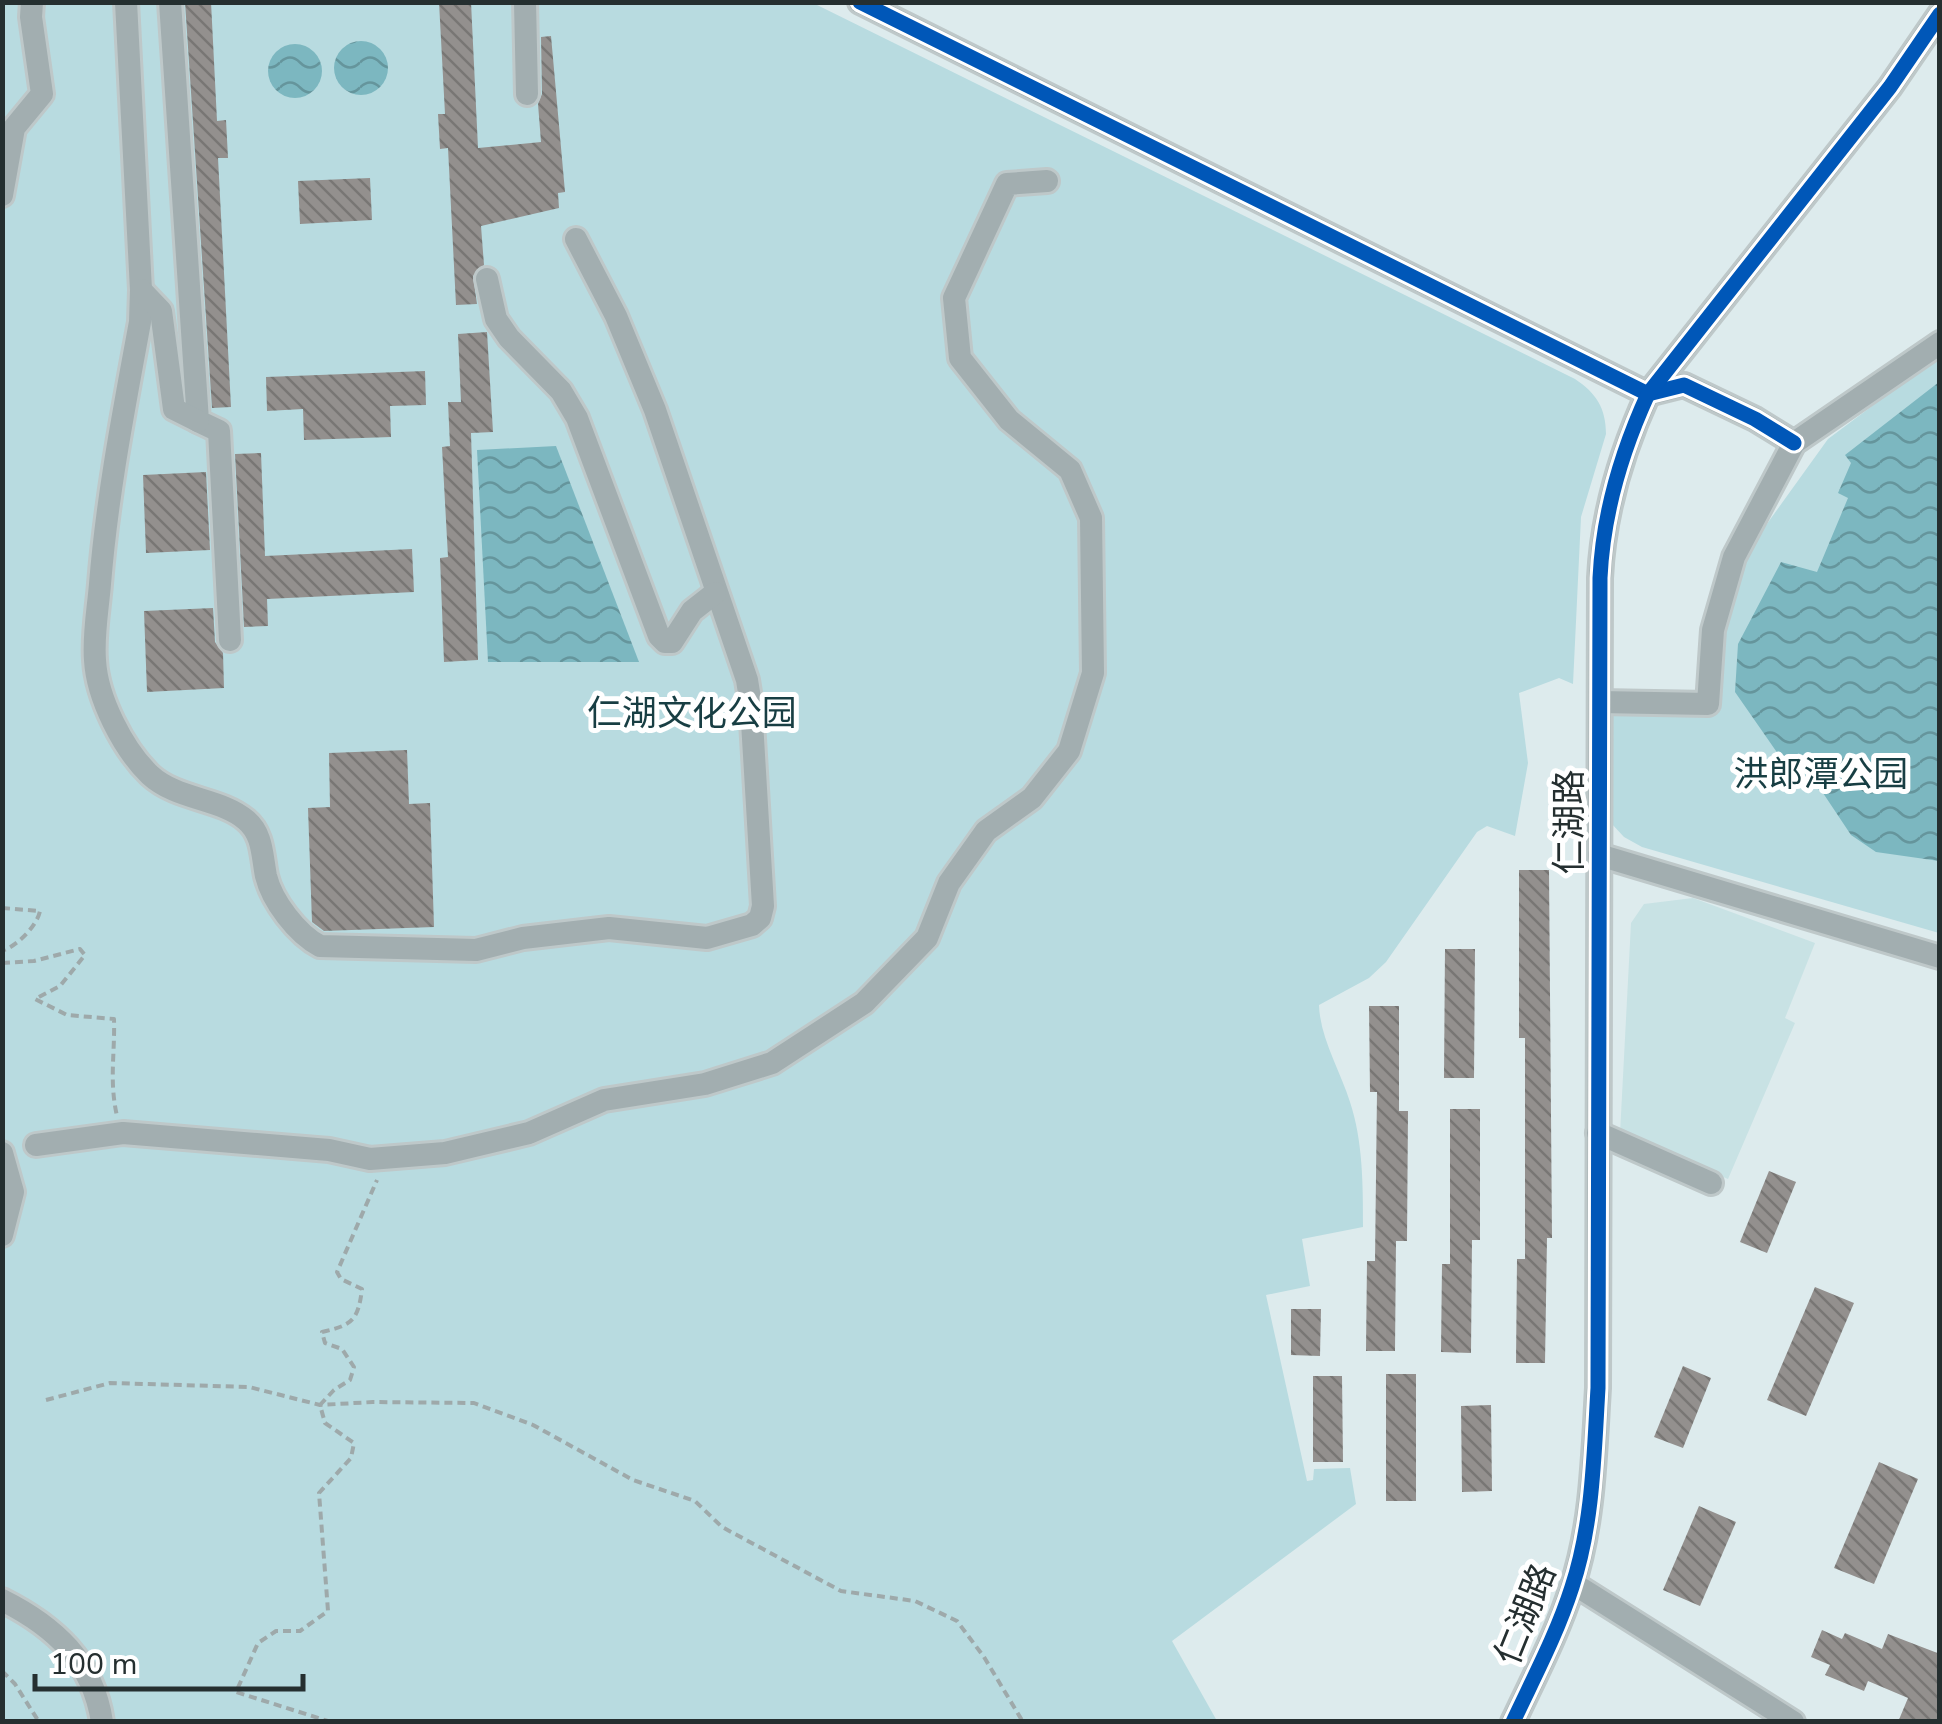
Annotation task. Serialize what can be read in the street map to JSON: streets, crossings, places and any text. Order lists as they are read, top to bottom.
{
  "streets": {
    "street": ["仁湖路"]
  },
  "parks": ["仁湖文化公园", "洪郎潭公园"],
  "scale_bar": "100 m"
}
